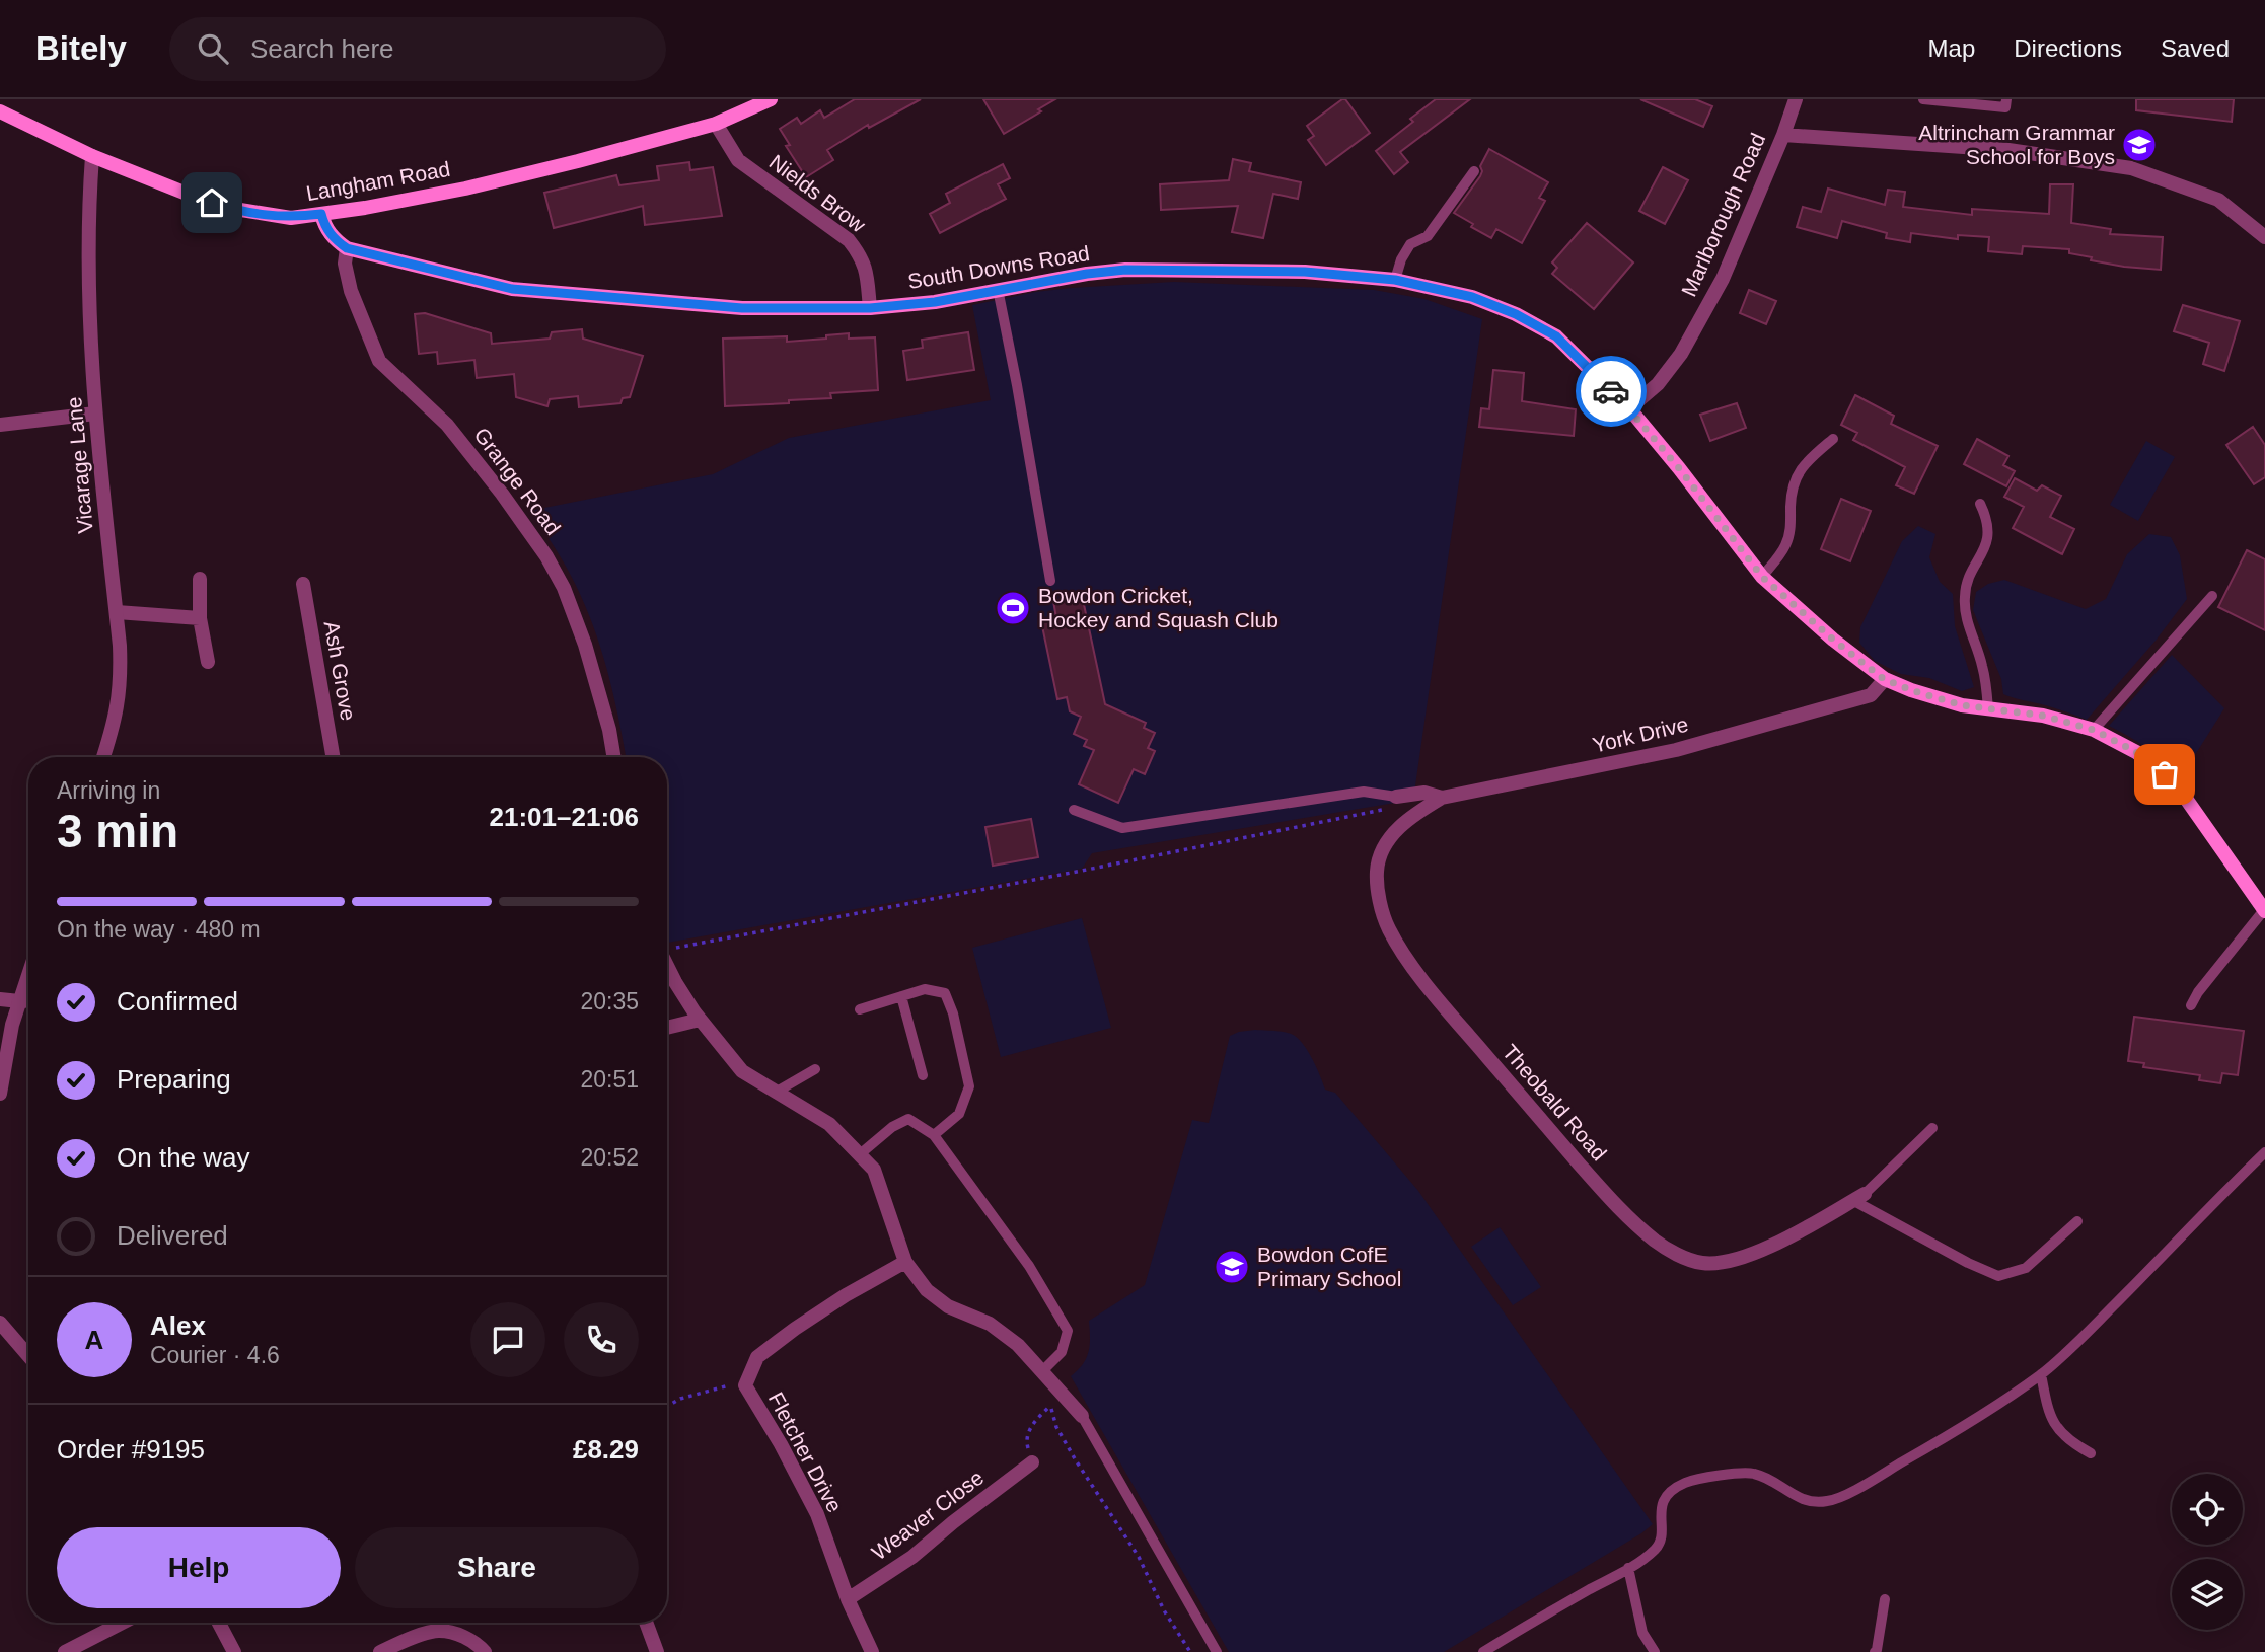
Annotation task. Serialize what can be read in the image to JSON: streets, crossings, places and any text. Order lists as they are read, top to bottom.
{
  "streets": {
    "main road": ["Langham Road", "South Downs Road"],
    "street": [
      "Nields Brow",
      "Marlborough Road",
      "Vicarage Lane",
      "Grange Road",
      "Ash Grove",
      "York Drive",
      "Theobald Road",
      "Fletcher Drive",
      "Weaver Close"
    ]
  },
  "crossings": [
    ["Langham Road", "Nields Brow"],
    ["Langham Road", "Vicarage Lane"],
    ["Nields Brow", "South Downs Road"],
    ["Marlborough Road", "South Downs Road"],
    ["South Downs Road", "Grange Road"],
    ["South Downs Road", "York Drive"],
    ["York Drive", "Theobald Road"],
    ["Fletcher Drive", "Weaver Close"]
  ],
  "places": {
    "school or university": ["Altrincham Grammar School for Boys", "Bowdon CofE Primary School"],
    "sports": ["Bowdon Cricket, Hockey and Squash Club"]
  },
  "page": {
    "header": "Bitely",
    "search": "Search here",
    "nav": ["Map", "Directions", "Saved"],
    "heading": ["3 min", "Arriving in", "21:01–21:06"],
    "panel": [
      "Alex",
      "Courier · 4.6",
      "Order #9195",
      "£8.29"
    ],
    "bar": "On the way · 480 m",
    "list": [
      ["Confirmed", "20:35"],
      ["Preparing", "20:51"],
      ["On the way", "20:52"],
      "Delivered"
    ],
    "round": "A",
    "buttons": ["Help", "Share"]
  }
}
